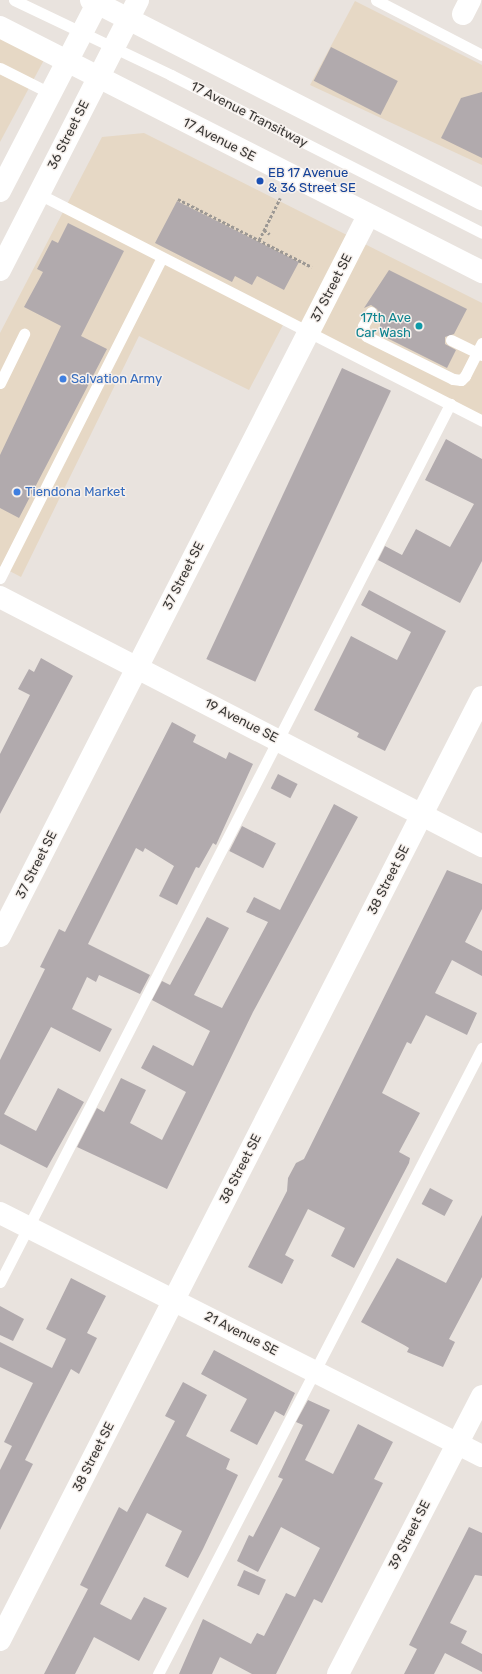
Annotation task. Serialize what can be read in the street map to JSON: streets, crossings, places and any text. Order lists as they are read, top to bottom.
{
  "streets": {
    "street": [
      "36 Street SE",
      "17 Avenue SE",
      "37 Street SE",
      "19 Avenue SE",
      "38 Street SE",
      "21 Avenue SE",
      "39 Street SE"
    ],
    "lane": ["17 Avenue Transitway"]
  },
  "crossings": [
    ["17 Avenue Transitway", "36 Street SE"],
    ["36 Street SE", "17 Avenue SE"],
    ["17 Avenue SE", "37 Street SE"],
    ["37 Street SE", "19 Avenue SE"],
    ["19 Avenue SE", "38 Street SE"],
    ["38 Street SE", "21 Avenue SE"],
    ["21 Avenue SE", "39 Street SE"]
  ],
  "places": [
    "EB 17 Avenue & 36 Street SE",
    "17th Ave Car Wash",
    "Salvation Army",
    "Tiendona Market"
  ]
}
